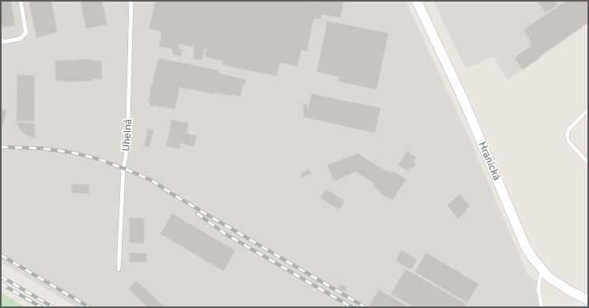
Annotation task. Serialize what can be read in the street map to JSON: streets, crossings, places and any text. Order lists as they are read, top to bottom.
{
  "streets": {
    "street": ["Hranická"],
    "lane": ["Uhelná"]
  }
}
